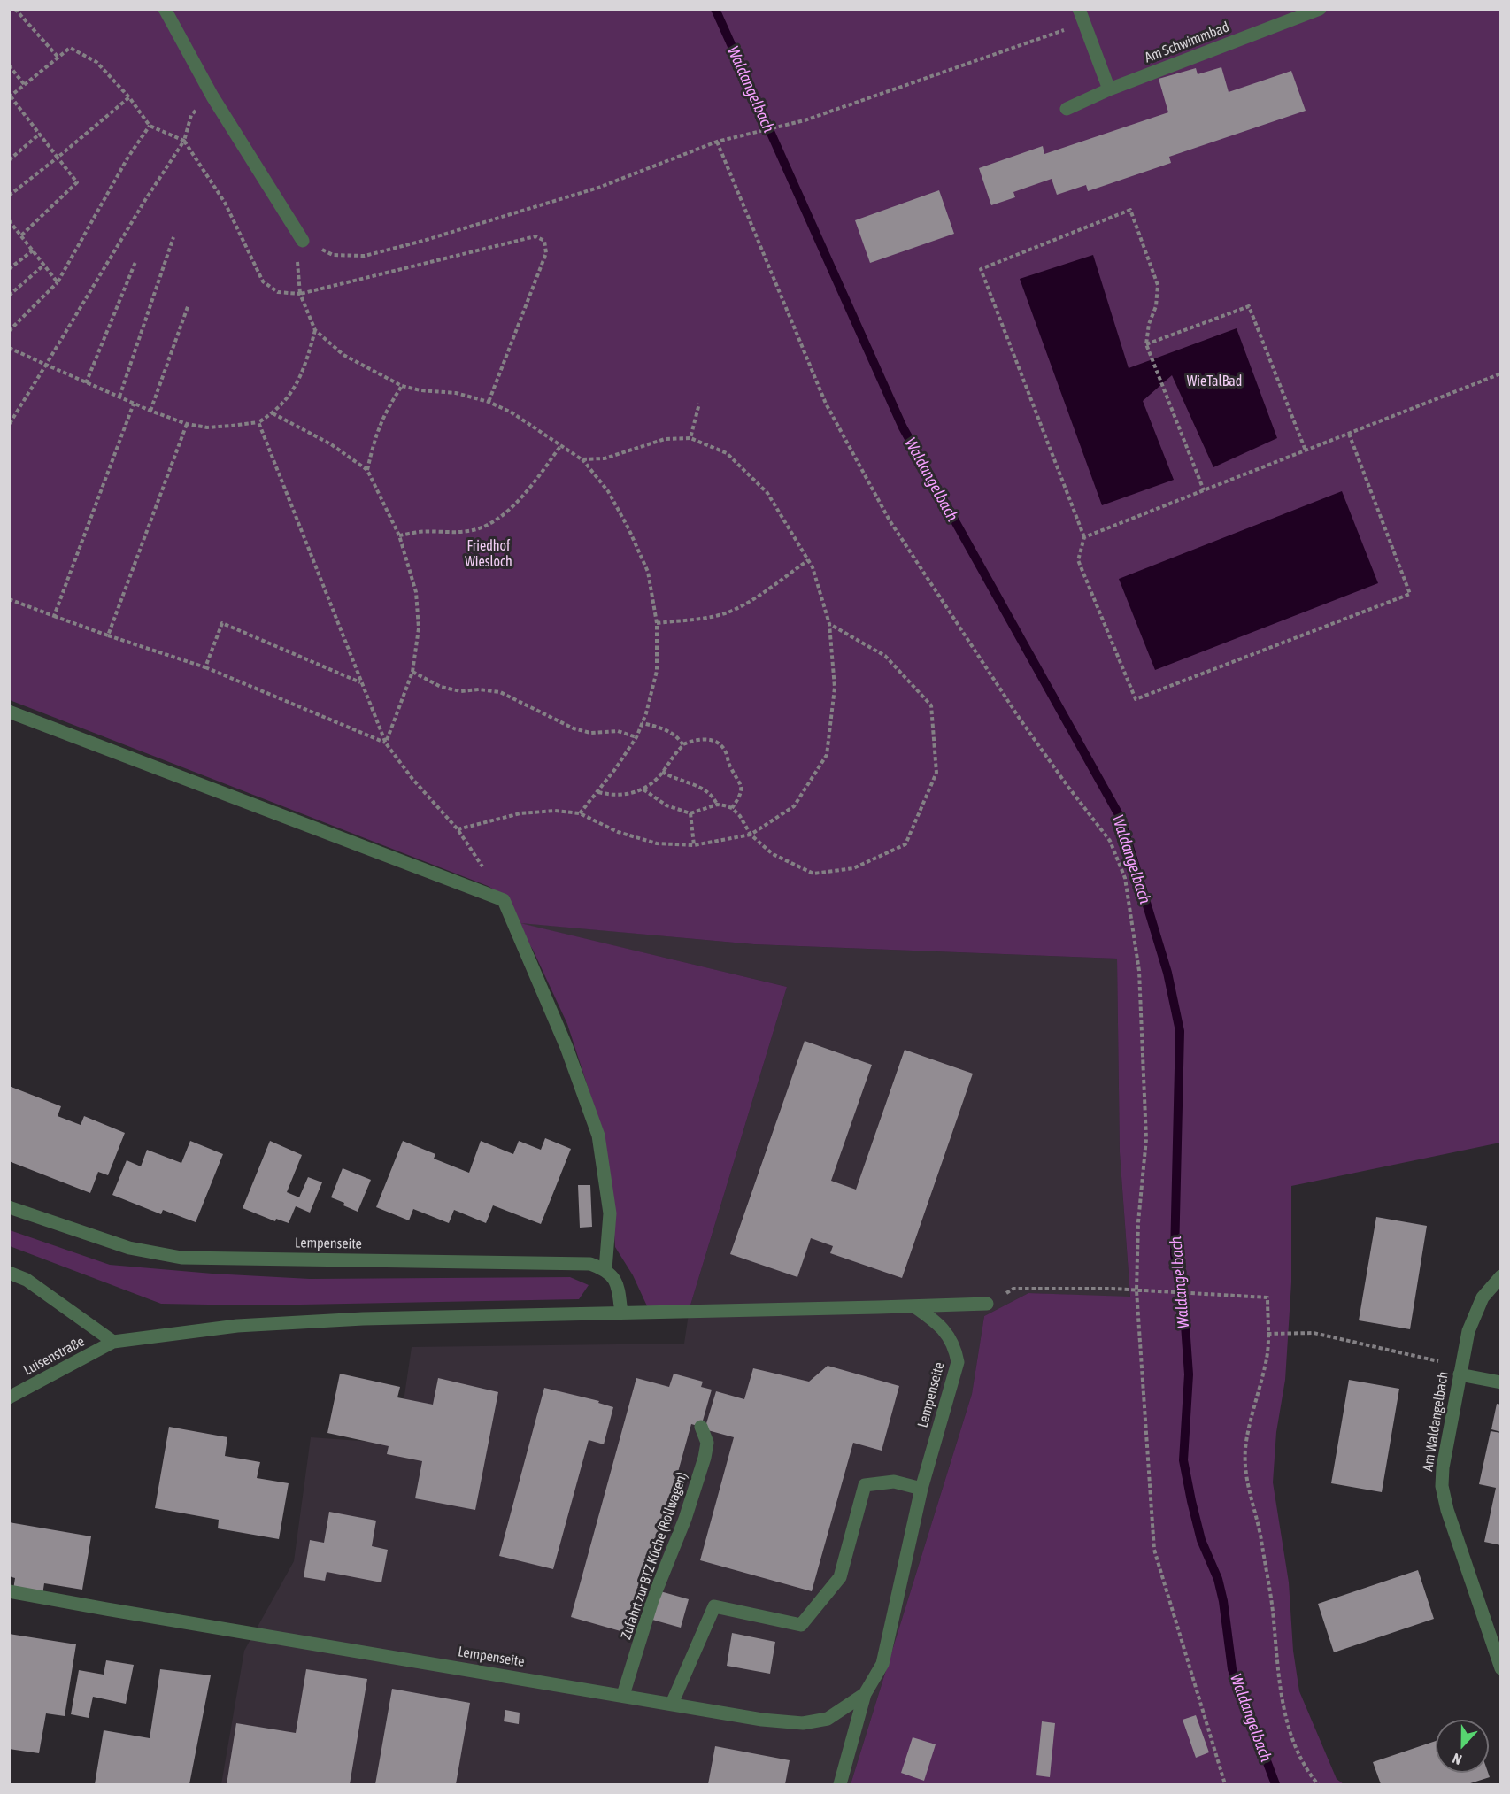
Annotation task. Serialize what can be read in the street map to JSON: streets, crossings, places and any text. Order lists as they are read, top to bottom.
{
  "streets": {
    "street": [
      "Am Schwimmbad",
      "Lempenseite",
      "Luisenstraße",
      "Am Waldangelbach",
      "Zufahrt zur BTZ Küche (Rollwagen)"
    ]
  },
  "crossings": [
    ["Lempenseite", "Zufahrt zur BTZ Küche (Rollwagen)"]
  ],
  "water": ["Waldangelbach"],
  "parks": ["WieTalBad", "Friedhof Wiesloch"],
  "north": "bottom"
}
